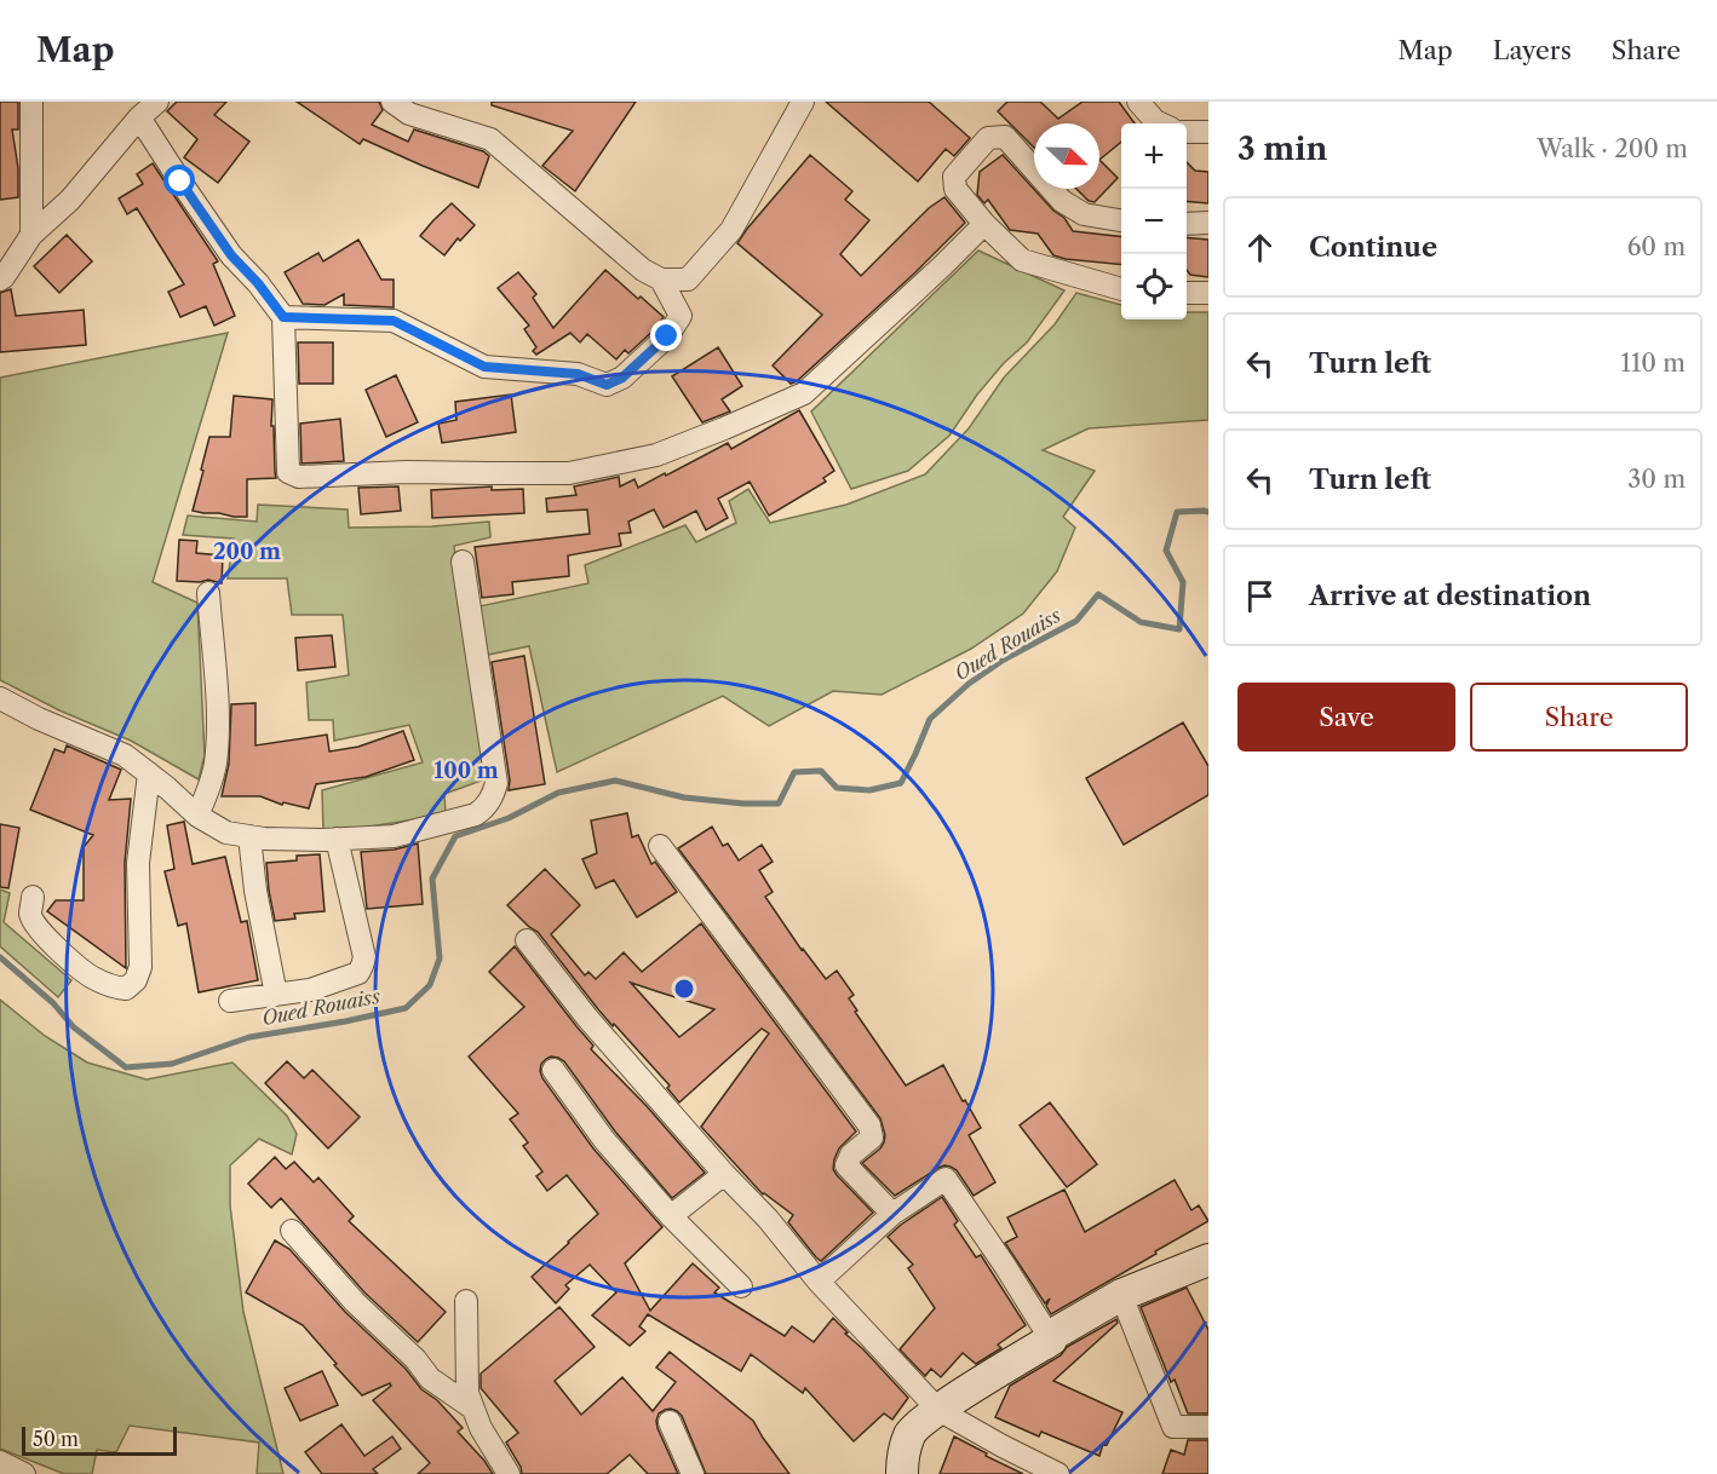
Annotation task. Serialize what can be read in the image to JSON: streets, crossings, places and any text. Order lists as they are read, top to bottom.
{
  "water": ["Oued Rouaiss"],
  "scale_bar": "50 m",
  "north": "bottom right",
  "page": {
    "header": "Map",
    "nav": ["Map", "Layers", "Share"],
    "heading": ["3 min", "Walk · 200 m"],
    "map_buttons": ["+", "−"],
    "list": [
      ["Continue", "60 m"],
      ["Turn left", "110 m"],
      ["Turn left", "30 m"],
      "Arrive at destination"
    ],
    "buttons": ["Save", "Share"],
    "scale": "50 m"
  },
  "rings": ["200 m", "100 m"]
}
